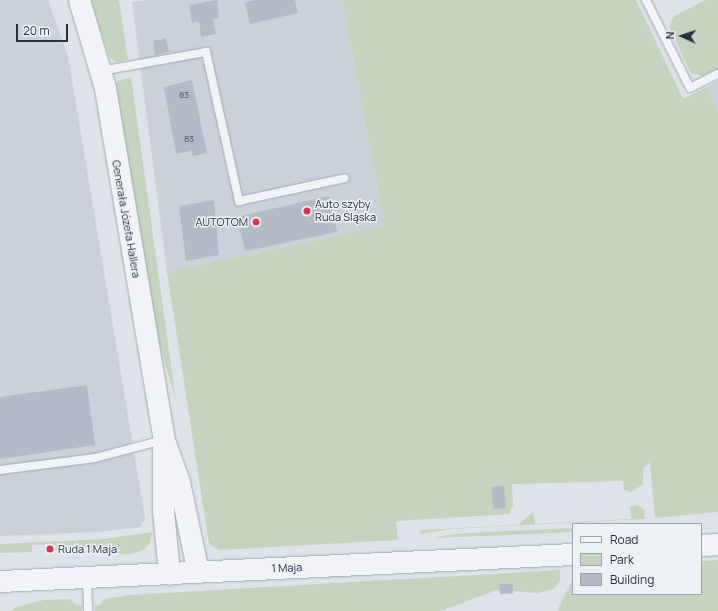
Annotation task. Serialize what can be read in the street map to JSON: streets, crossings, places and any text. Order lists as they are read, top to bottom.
{
  "streets": {
    "street": ["Generała Józefa Hallera", "1 Maja"]
  },
  "crossings": [
    ["Generała Józefa Hallera", "1 Maja"]
  ],
  "places": ["Auto szyby Ruda Śląska", "AUTOTOM", "Ruda 1 Maja"],
  "house_numbers": ["83", "83"],
  "legend": ["Road", "Park", "Building"],
  "scale_bar": "20 m",
  "north": "left"
}
